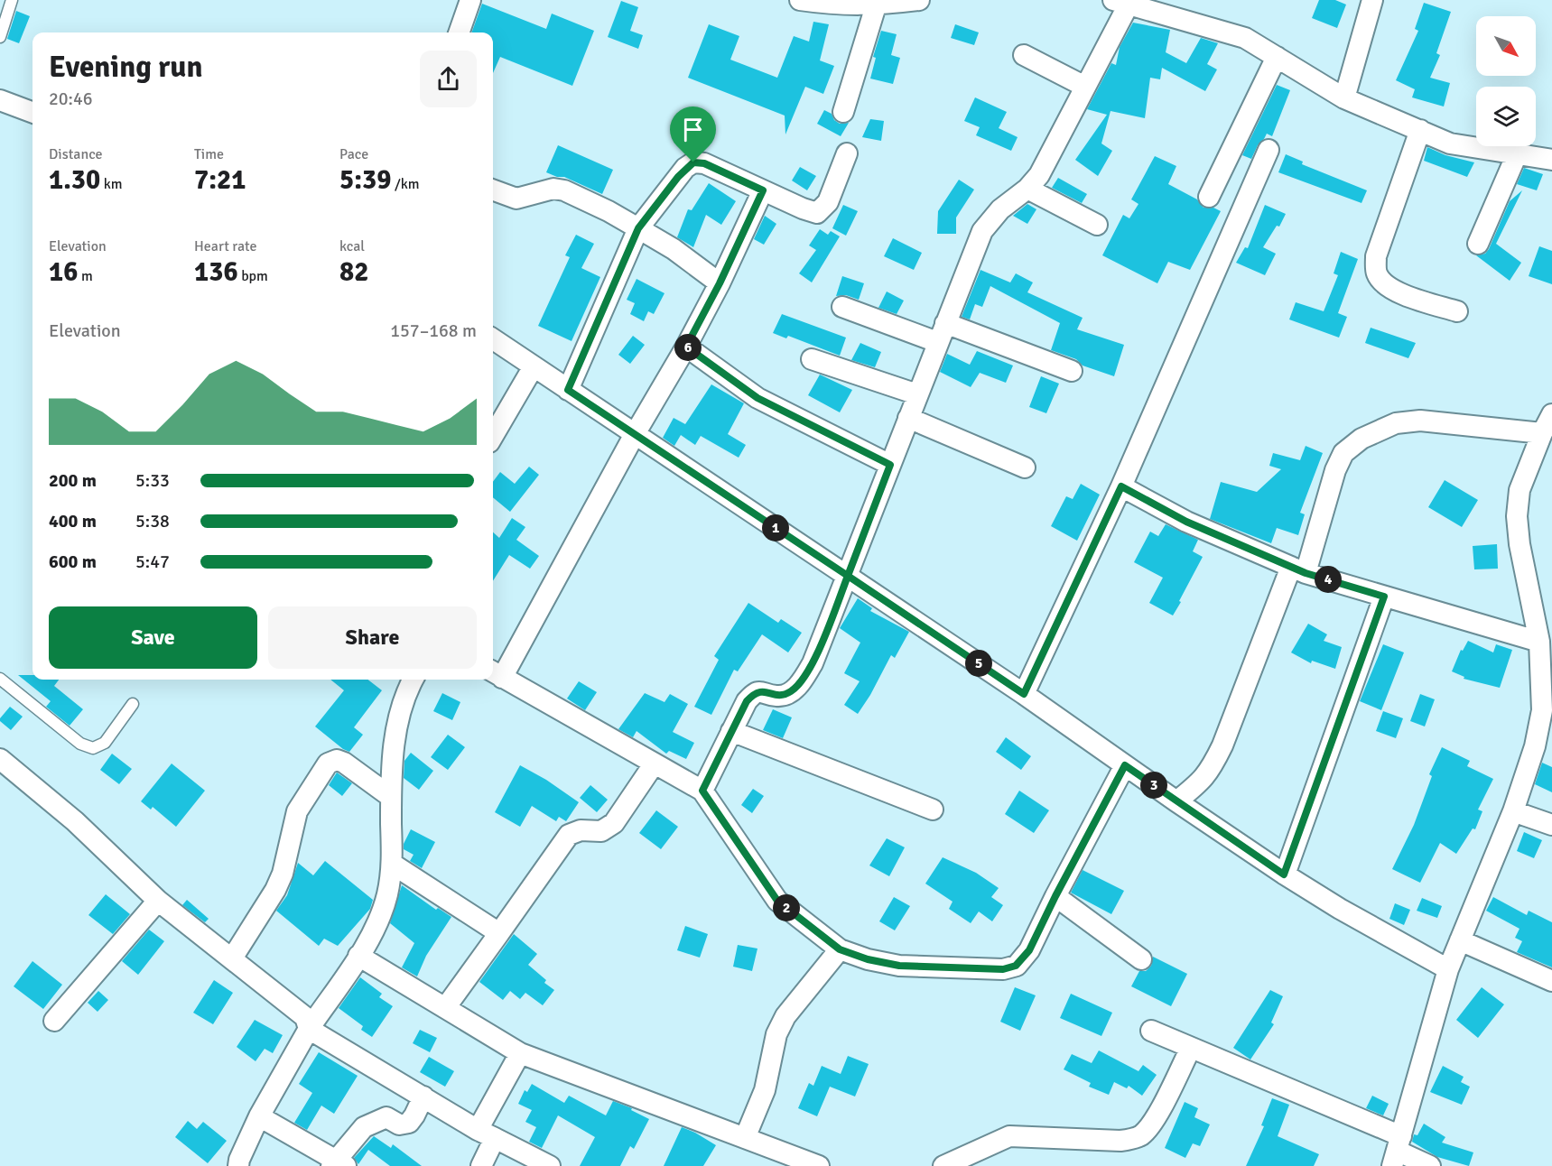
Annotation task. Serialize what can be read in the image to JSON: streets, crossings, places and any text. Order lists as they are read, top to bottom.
{
  "north": "bottom right",
  "page": {
    "heading": ["Evening run", "20:46"],
    "stats": [
      ["Distance", "1.30 km"],
      ["Time", "7:21"],
      ["Pace", "5:39 /km"],
      ["Elevation", "16 m"],
      ["Heart rate", "136 bpm"],
      ["kcal", "82"]
    ],
    "chart": ["Elevation", "157–168 m"],
    "pins": [
      "6",
      "1",
      "4",
      "5",
      "3",
      "2"
    ],
    "list": [
      {
        "name": "200 m",
        "note": "5:33"
      },
      {
        "name": "400 m",
        "note": "5:38"
      },
      {
        "name": "600 m",
        "note": "5:47"
      }
    ],
    "buttons": ["Save", "Share"]
  }
}
